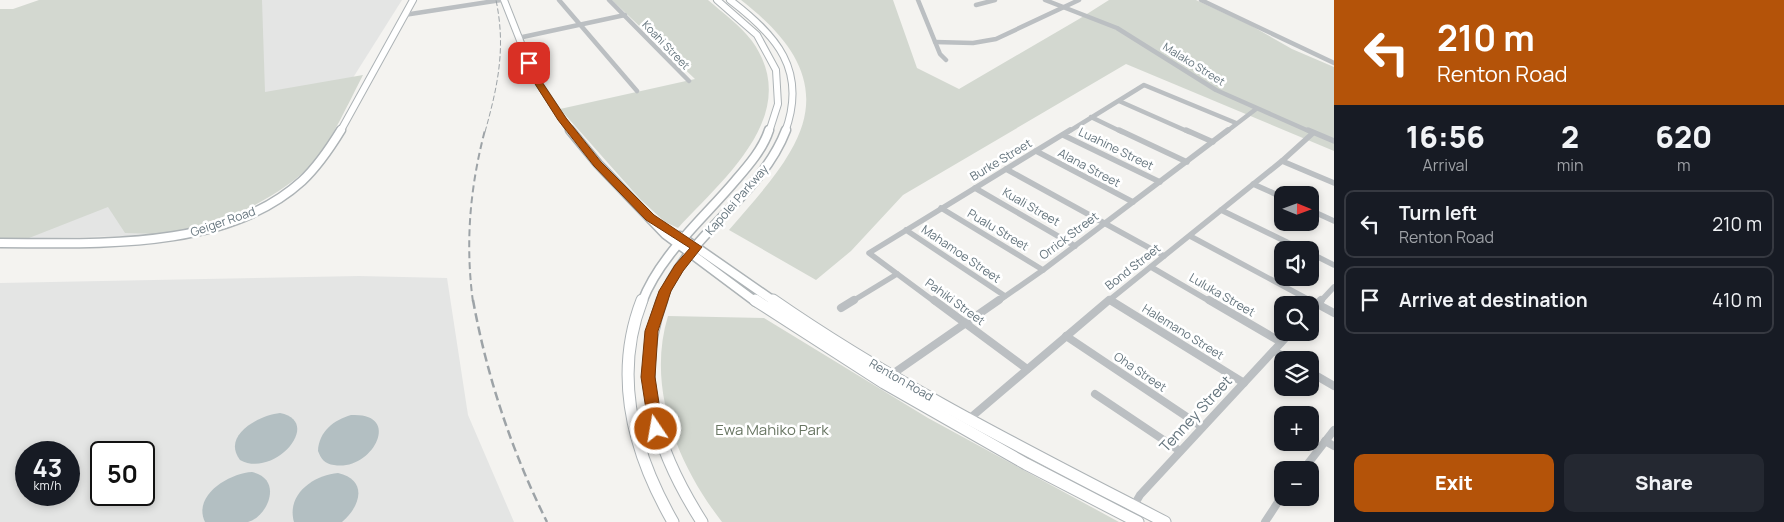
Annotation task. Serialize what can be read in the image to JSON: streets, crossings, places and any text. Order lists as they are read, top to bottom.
{
  "streets": {
    "main road": ["Kapolei Parkway", "Geiger Road", "Renton Road"],
    "street": [
      "Koahi Street",
      "Malako Street",
      "Luahine Street",
      "Burke Street",
      "Alana Street",
      "Kuali Street",
      "Pualu Street",
      "Orrick Street",
      "Mahamoe Street",
      "Bond Street",
      "Luluka Street",
      "Pahiki Street",
      "Halemano Street",
      "Oha Street",
      "Tenney Street"
    ]
  },
  "crossings": [
    ["Malako Street", "Orrick Street"],
    ["Malako Street", "Bond Street"],
    ["Luahine Street", "Burke Street"],
    ["Luahine Street", "Orrick Street"],
    ["Burke Street", "Alana Street"],
    ["Burke Street", "Kuali Street"],
    ["Burke Street", "Pualu Street"],
    ["Burke Street", "Orrick Street"],
    ["Burke Street", "Mahamoe Street"],
    ["Burke Street", "Pahiki Street"],
    ["Alana Street", "Orrick Street"],
    ["Kapolei Parkway", "Renton Road"],
    ["Kuali Street", "Orrick Street"],
    ["Pualu Street", "Orrick Street"],
    ["Orrick Street", "Mahamoe Street"],
    ["Orrick Street", "Pahiki Street"],
    ["Orrick Street", "Renton Road"],
    ["Bond Street", "Luluka Street"],
    ["Bond Street", "Pahiki Street"],
    ["Bond Street", "Halemano Street"],
    ["Bond Street", "Oha Street"],
    ["Bond Street", "Renton Road"],
    ["Luluka Street", "Tenney Street"],
    ["Halemano Street", "Tenney Street"],
    ["Oha Street", "Tenney Street"],
    ["Renton Road", "Tenney Street"]
  ],
  "parks": ["Ewa Mahiko Park"],
  "north": "right",
  "page": {
    "turn": ["210 m", "Renton Road"],
    "eta": [
      "16:56",
      "Arrival",
      "2",
      "min",
      "620",
      "m"
    ],
    "map_buttons": ["+", "−"],
    "list": [
      {
        "name": "Turn left",
        "note": "Renton Road",
        "value": "210 m"
      },
      {
        "name": "Arrive at destination",
        "value": "410 m"
      }
    ],
    "speed": "43 km/h",
    "limit": "50",
    "buttons": ["Exit", "Share"]
  }
}
